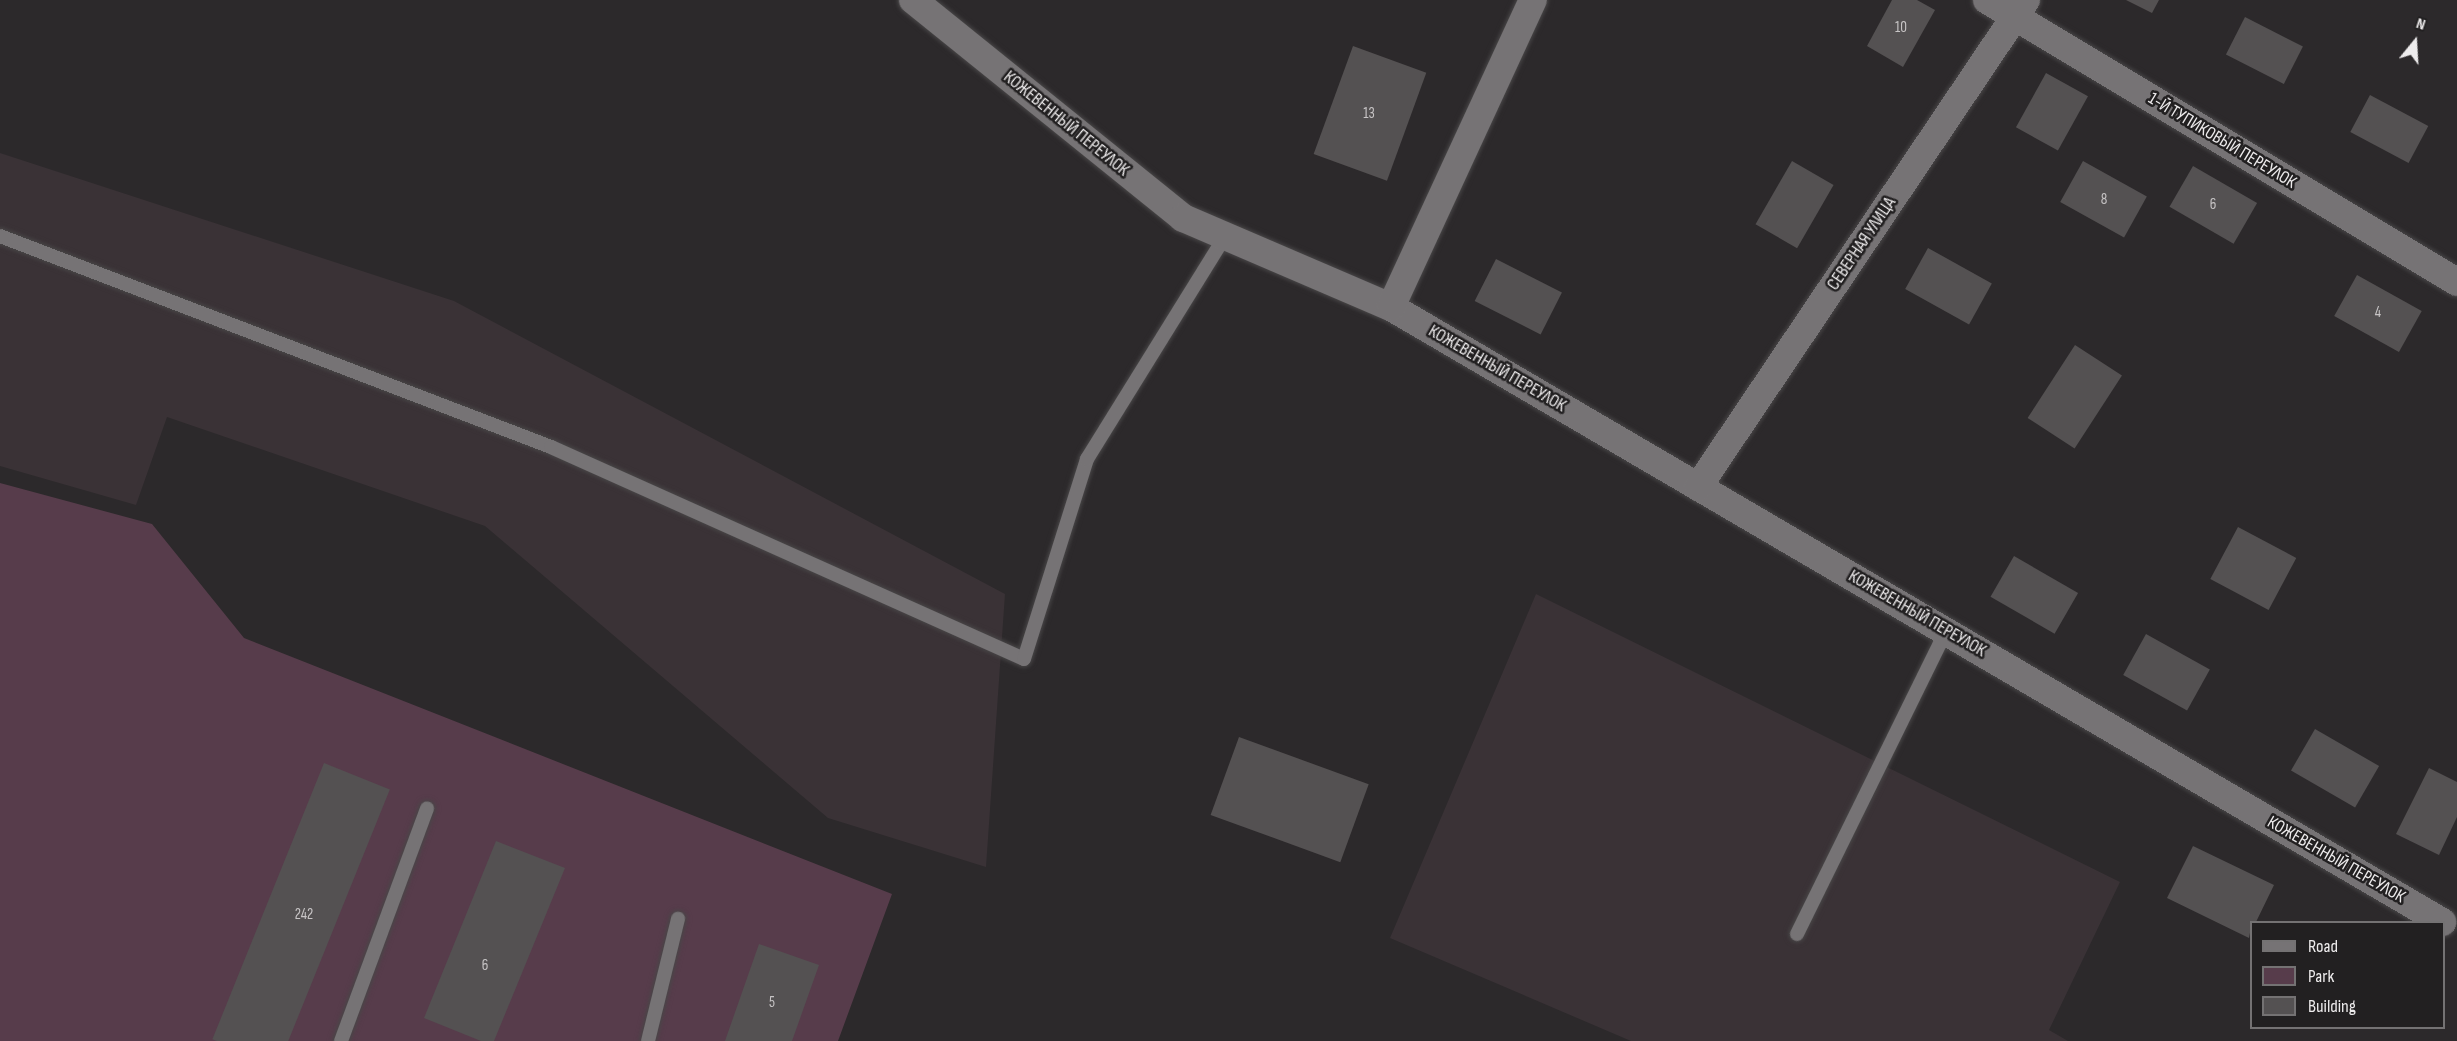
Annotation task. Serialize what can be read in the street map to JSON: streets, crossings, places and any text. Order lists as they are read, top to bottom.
{
  "streets": {
    "street": ["КОЖЕВЕННЫЙ ПЕРЕУЛОК", "1-Й ТУПИКОВЫЙ ПЕРЕУЛОК", "СЕВЕРНАЯ УЛИЦА"]
  },
  "crossings": [
    ["КОЖЕВЕННЫЙ ПЕРЕУЛОК", "СЕВЕРНАЯ УЛИЦА"],
    ["1-Й ТУПИКОВЫЙ ПЕРЕУЛОК", "СЕВЕРНАЯ УЛИЦА"]
  ],
  "house_numbers": [
    "10",
    "13",
    "8",
    "6",
    "4",
    "242",
    "6",
    "5"
  ],
  "legend": ["Road", "Park", "Building"],
  "north": "top"
}
